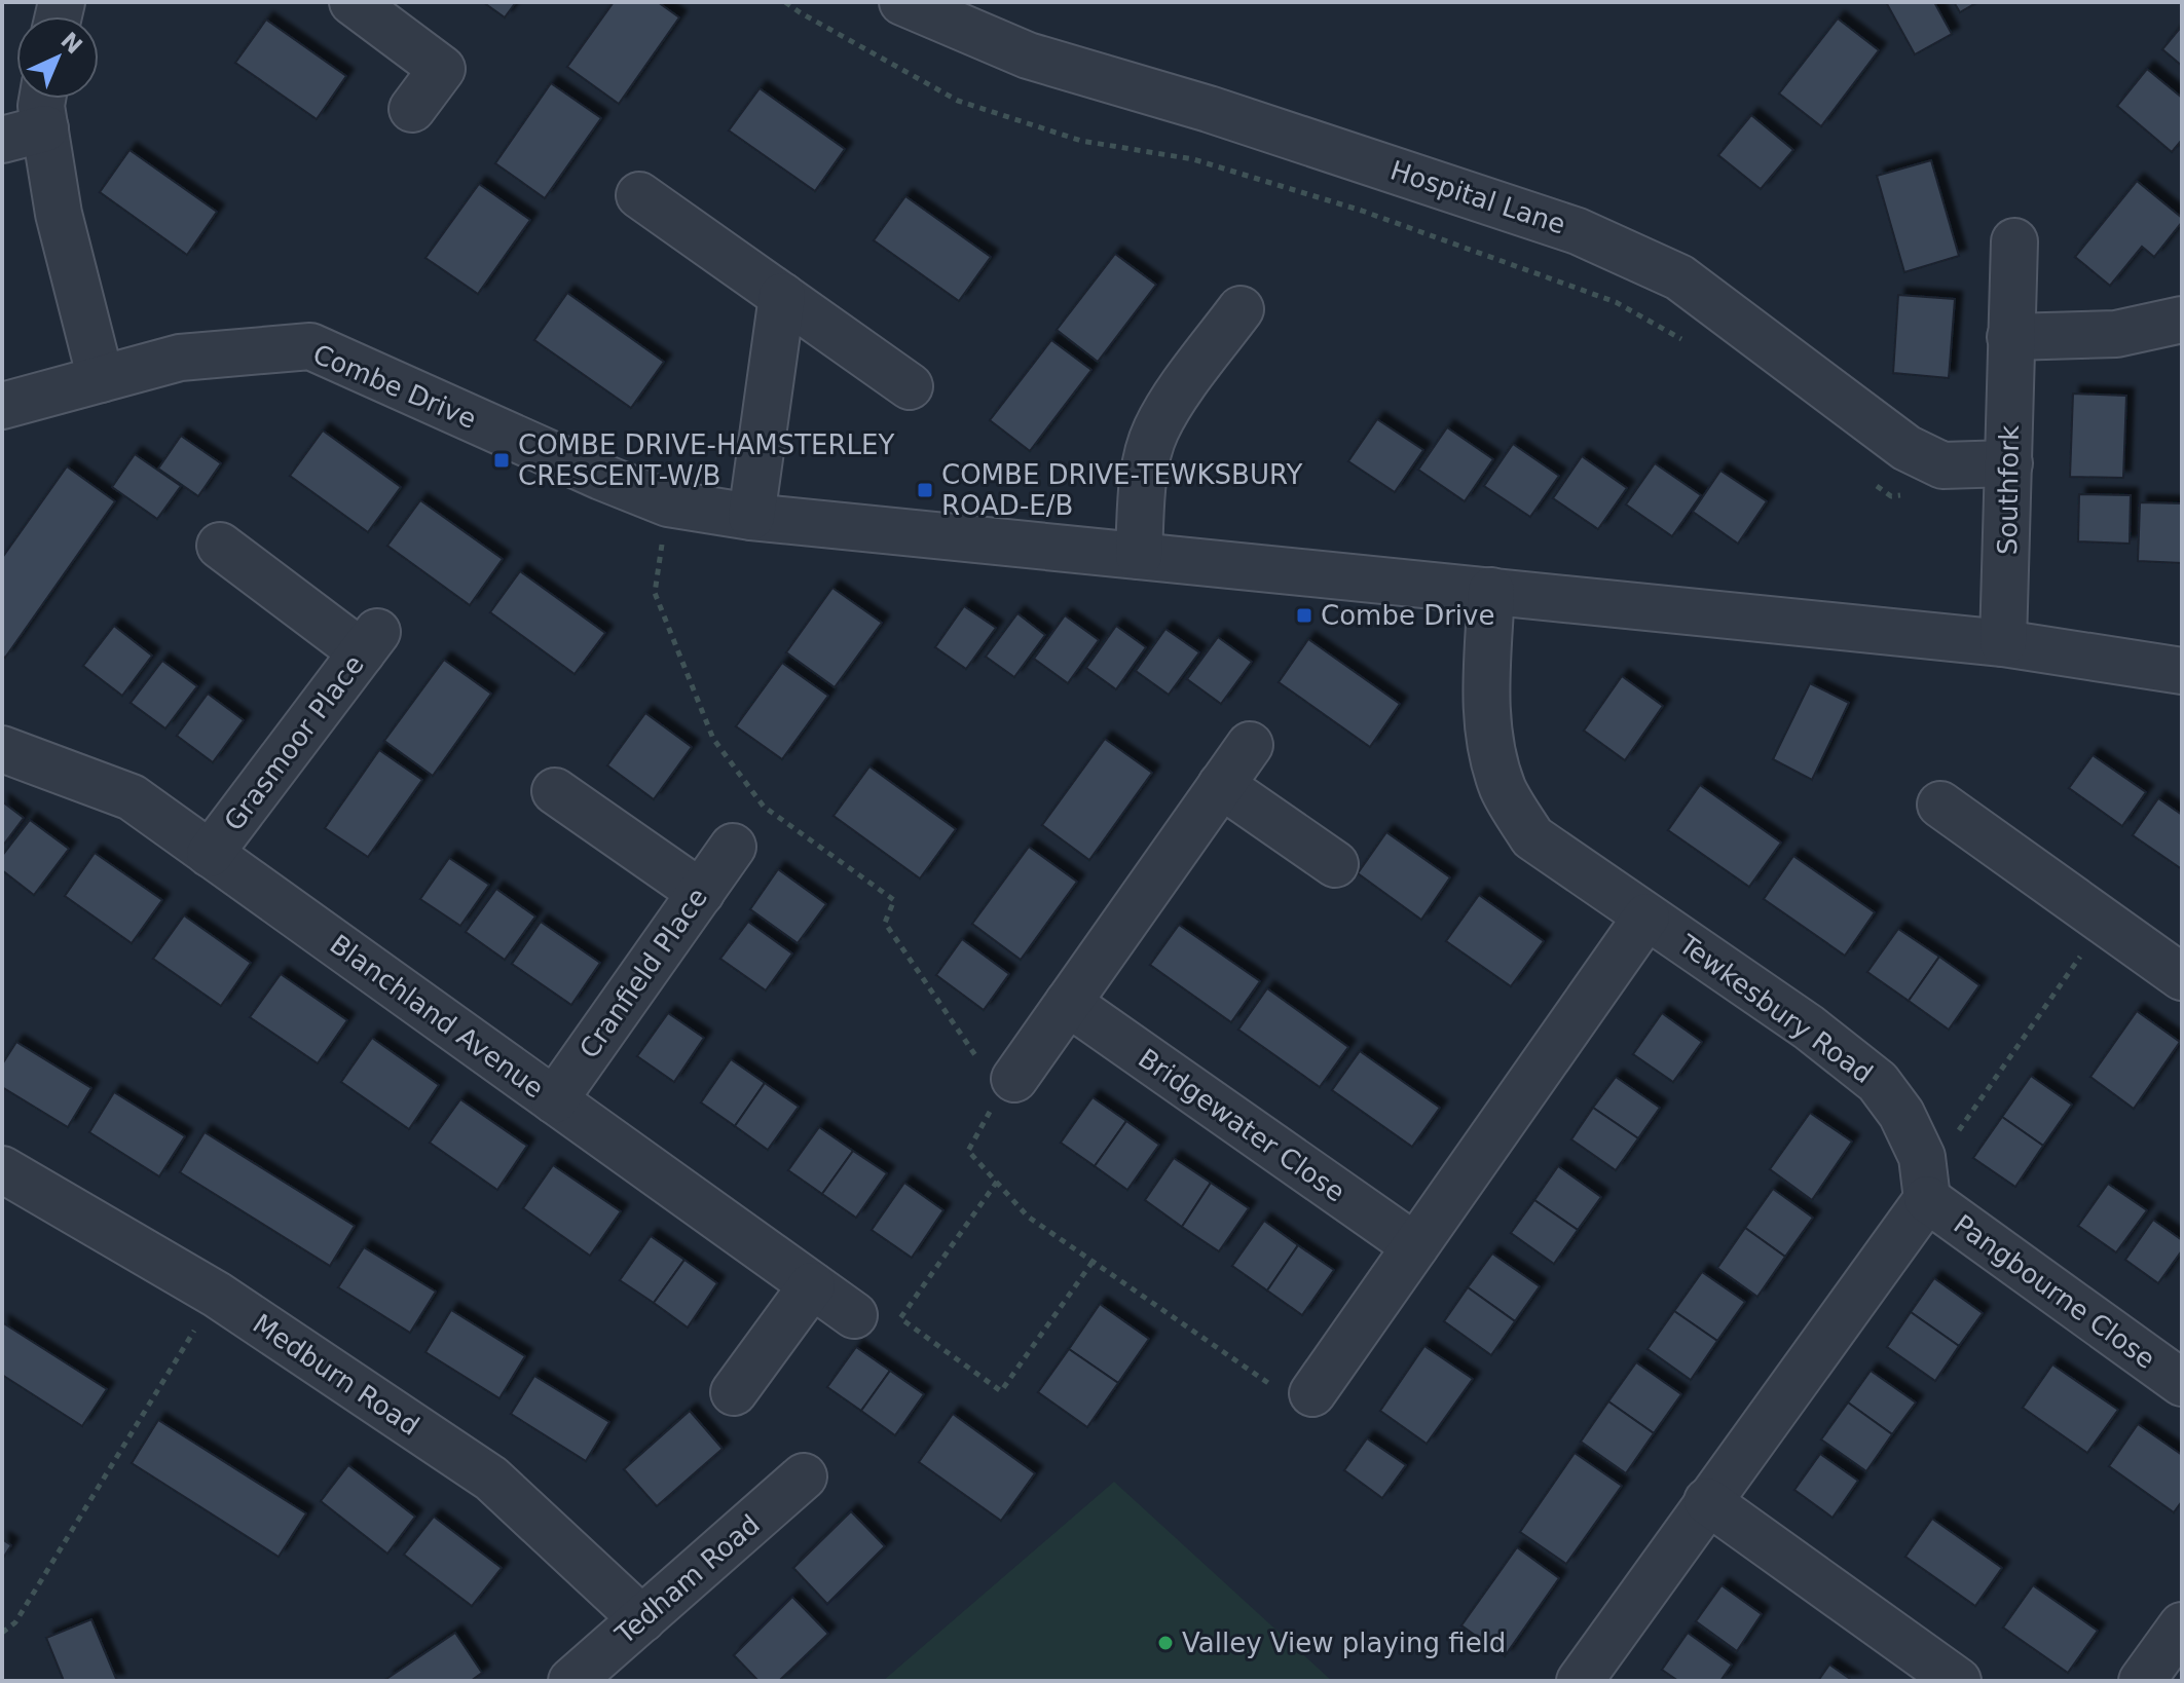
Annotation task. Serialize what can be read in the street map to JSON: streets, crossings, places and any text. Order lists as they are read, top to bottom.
{
  "streets": {
    "street": [
      "Hospital Lane",
      "Combe Drive",
      "Southfork",
      "Grasmoor Place",
      "Cranfield Place",
      "Tewkesbury Road",
      "Blanchland Avenue",
      "Bridgewater Close",
      "Pangbourne Close",
      "Medburn Road",
      "Tedham Road"
    ]
  },
  "crossings": [
    ["Hospital Lane", "Southfork"],
    ["Combe Drive", "Southfork"],
    ["Combe Drive", "Tewkesbury Road"],
    ["Grasmoor Place", "Blanchland Avenue"],
    ["Cranfield Place", "Blanchland Avenue"],
    ["Tewkesbury Road", "Pangbourne Close"],
    ["Medburn Road", "Tedham Road"]
  ],
  "places": {
    "transit": ["COMBE DRIVE-HAMSTERLEY CRESCENT-W/B", "COMBE DRIVE-TEWKSBURY ROAD-E/B", "Combe Drive"],
    "other": ["Valley View playing field"]
  },
  "north": "top right"
}
